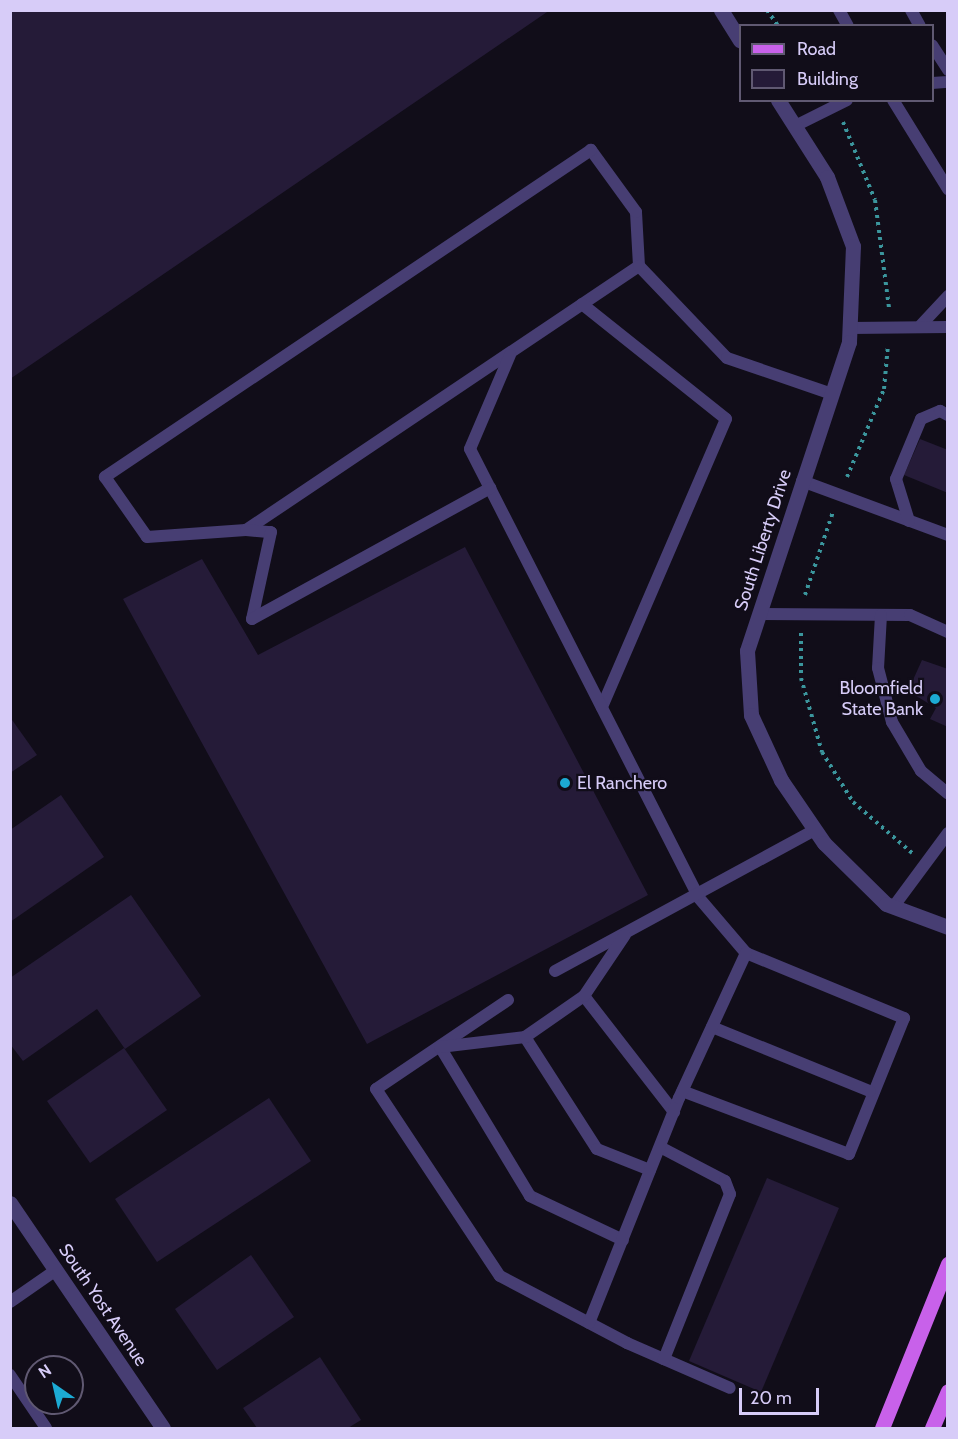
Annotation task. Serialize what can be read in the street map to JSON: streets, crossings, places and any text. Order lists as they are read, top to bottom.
{
  "streets": {
    "street": ["South Liberty Drive", "South Yost Avenue"]
  },
  "places": ["Bloomfield State Bank", "El Ranchero"],
  "legend": ["Road", "Building"],
  "scale_bar": "20 m",
  "north": "top left"
}
